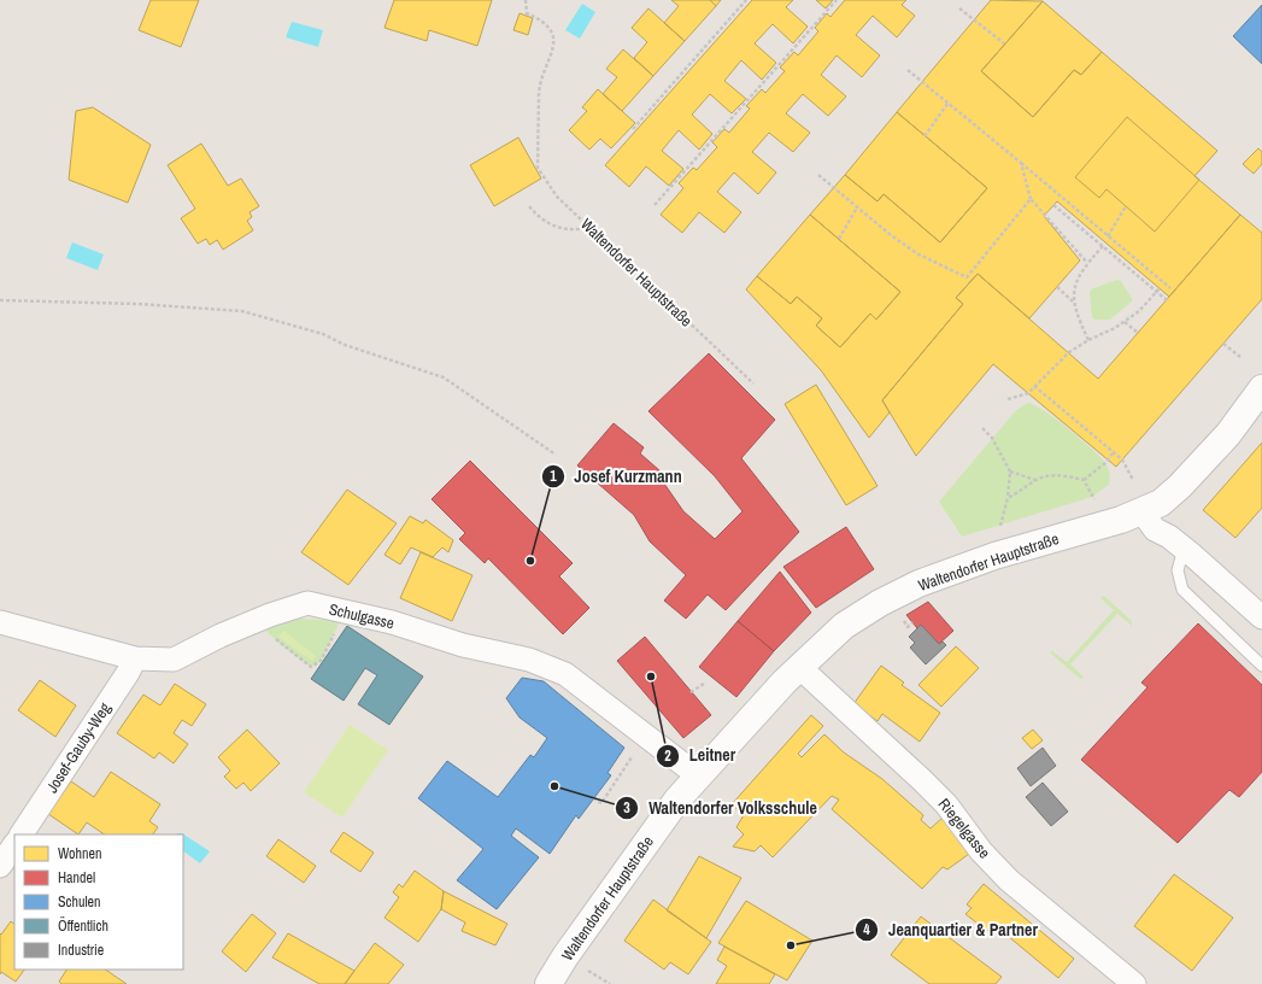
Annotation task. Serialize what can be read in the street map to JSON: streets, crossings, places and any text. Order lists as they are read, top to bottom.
{
  "streets": {
    "main road": ["Waltendorfer Hauptstraße"],
    "street": ["Schulgasse", "Josef-Gauby-Weg", "Riegelgasse"]
  },
  "crossings": [
    ["Waltendorfer Hauptstraße", "Schulgasse"],
    ["Waltendorfer Hauptstraße", "Riegelgasse"],
    ["Schulgasse", "Josef-Gauby-Weg"]
  ],
  "places": [
    "Josef Kurzmann",
    "Leitner",
    "Waltendorfer Volksschule",
    "Jeanquartier & Partner"
  ],
  "legend": [
    "Wohnen",
    "Handel",
    "Schulen",
    "Öffentlich",
    "Industrie"
  ]
}
